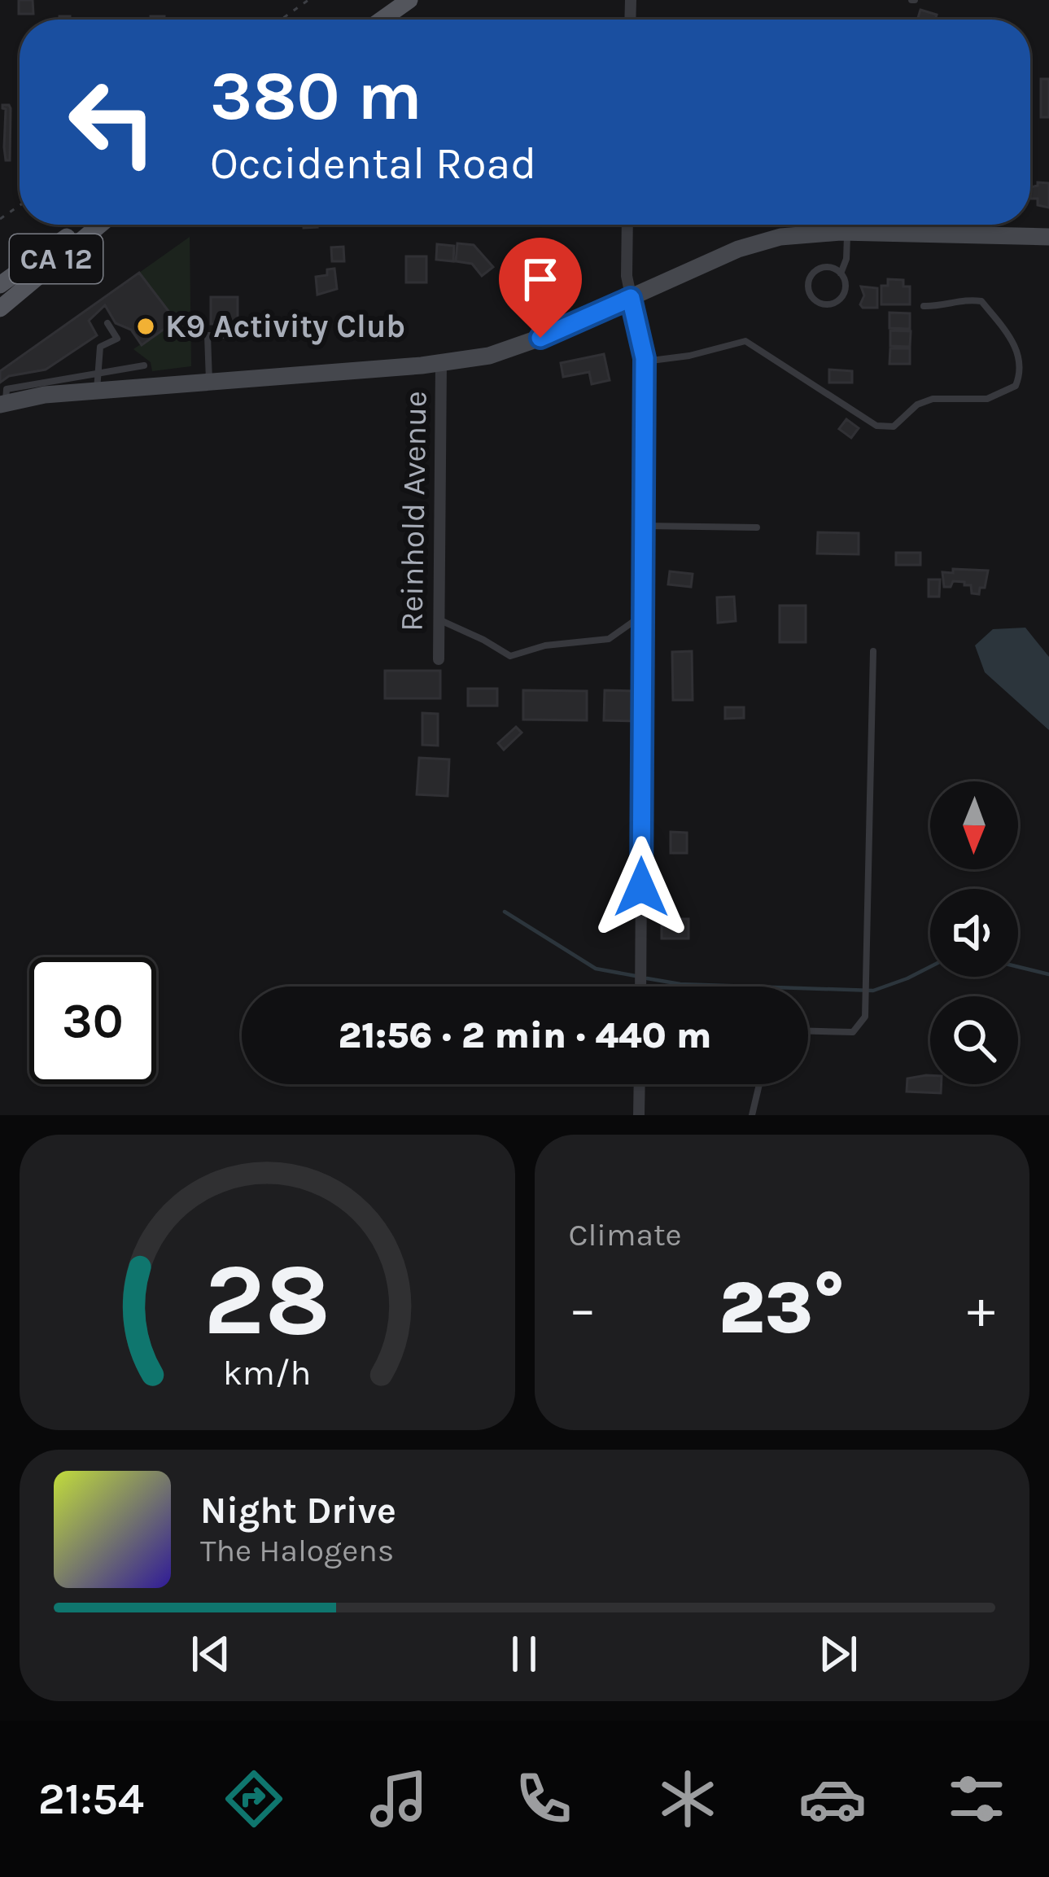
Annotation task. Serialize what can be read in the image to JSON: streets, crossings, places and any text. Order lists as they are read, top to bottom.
{
  "streets": {
    "main road": ["CA 12"],
    "street": ["Reinhold Avenue"]
  },
  "places": ["K9 Activity Club"],
  "north": "bottom",
  "page": {
    "turn": ["380 m", "Occidental Road"],
    "limit": "30",
    "trip": "21:56 · 2 min · 440 m",
    "tile": "Climate",
    "heat": ["−", "23°", "+"],
    "song": ["Night Drive", "The Halogens"],
    "tabs": "21:54",
    "gauge": ["28", "km/h"]
  }
}
